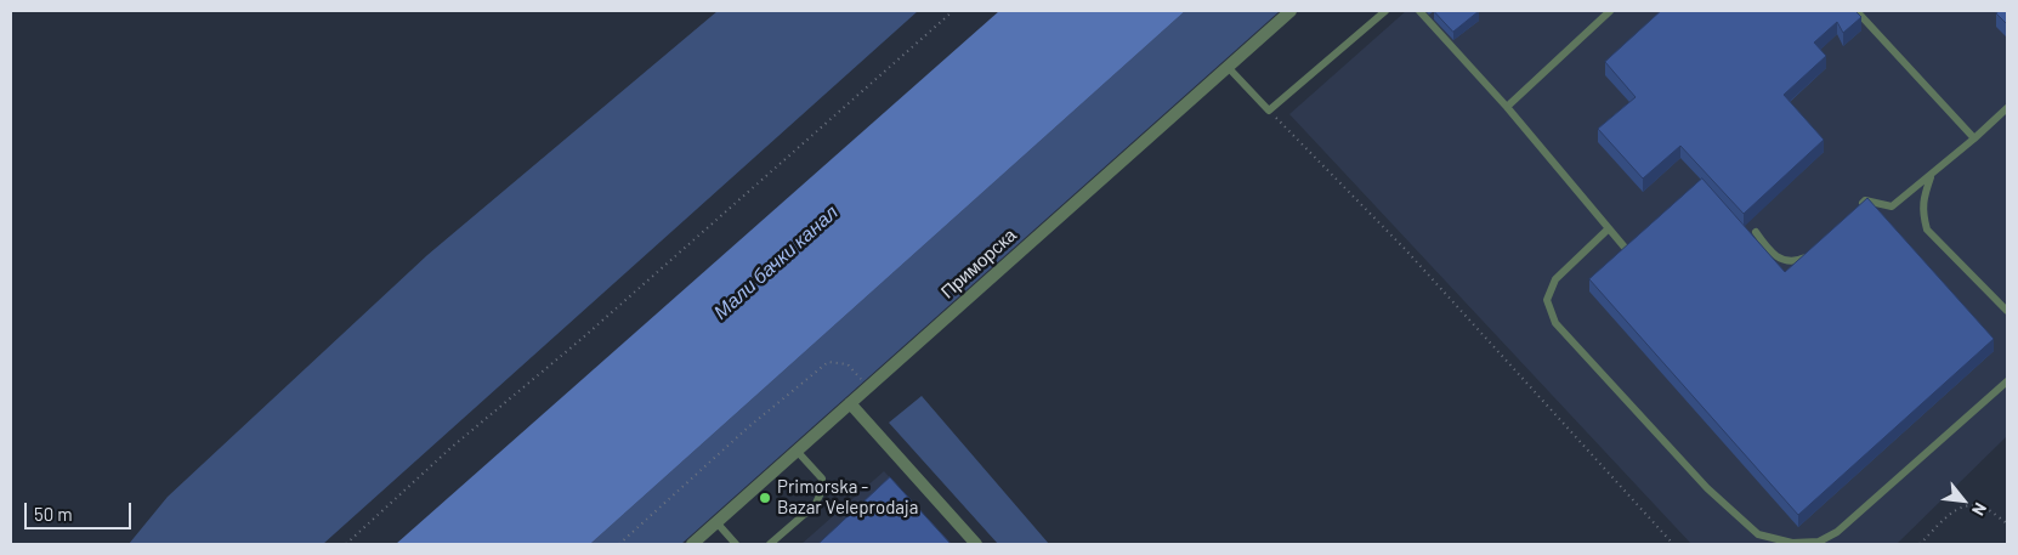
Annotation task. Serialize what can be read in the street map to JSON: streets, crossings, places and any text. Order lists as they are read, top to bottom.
{
  "streets": {
    "street": ["Приморска"]
  },
  "water": ["Мали бачки канал"],
  "places": ["Primorska - Bazar Veleprodaja"],
  "scale_bar": "50 m",
  "north": "bottom right"
}
